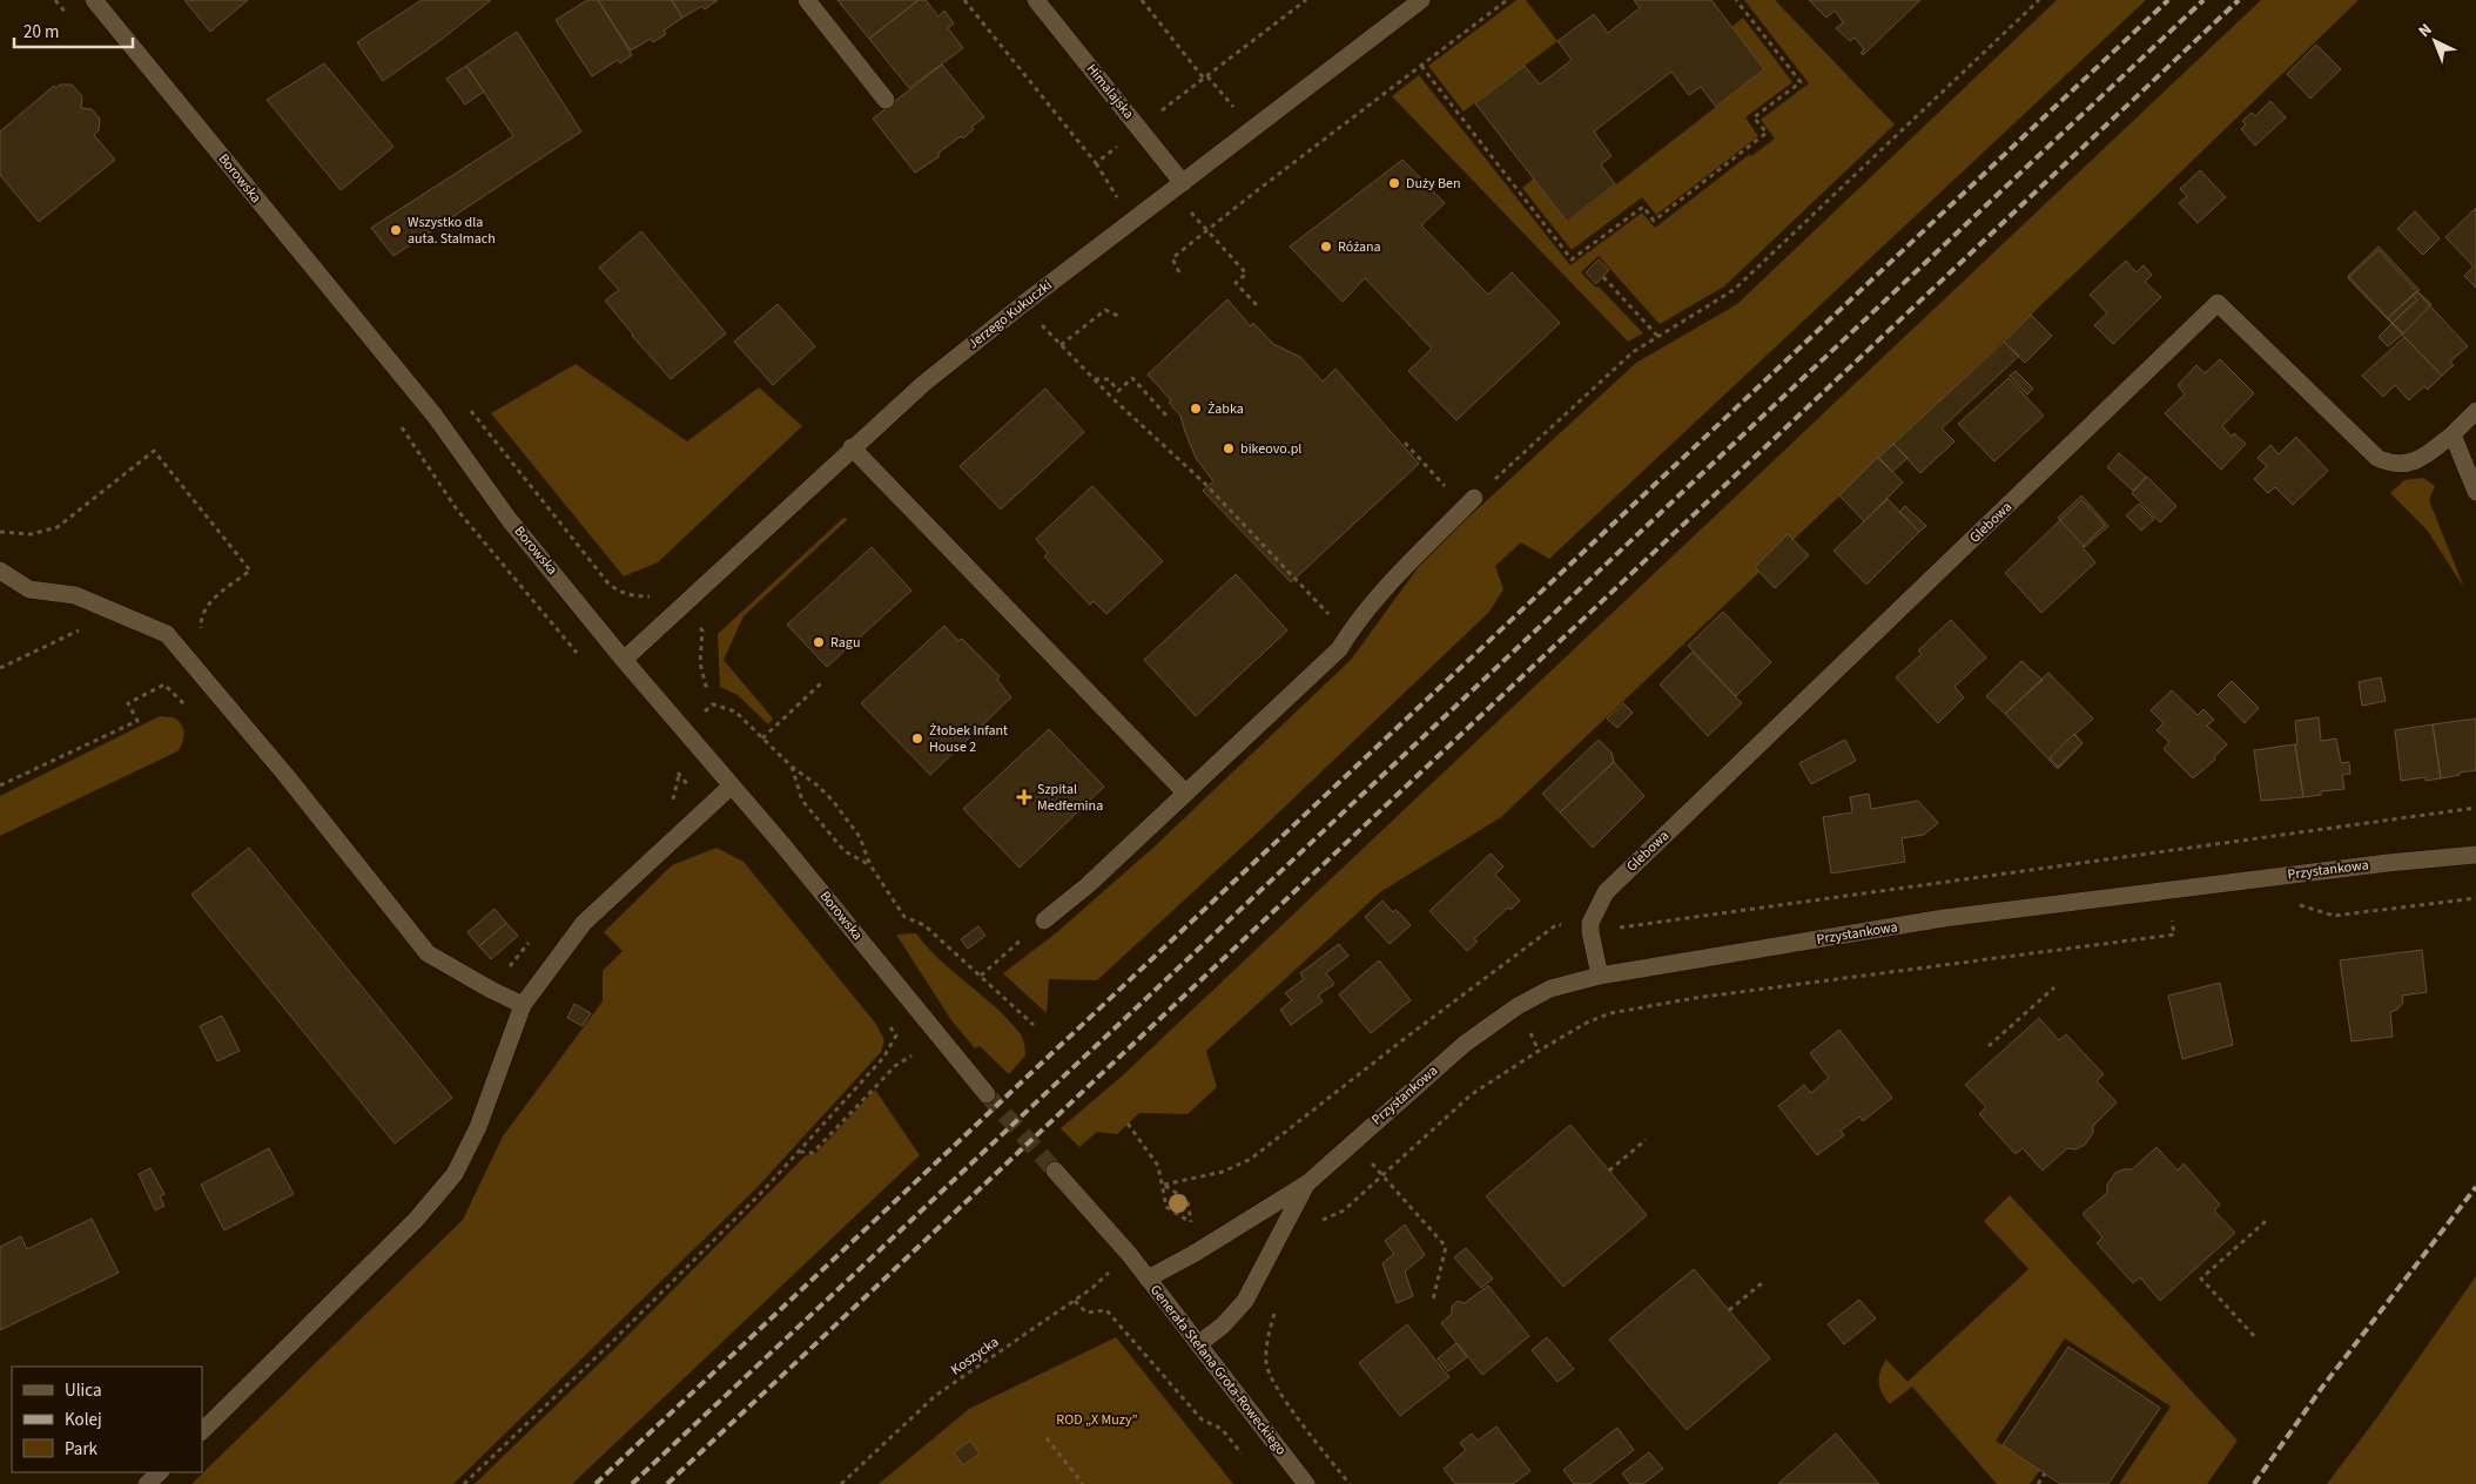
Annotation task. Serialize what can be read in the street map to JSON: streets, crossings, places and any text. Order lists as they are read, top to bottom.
{
  "streets": {
    "street": [
      "Himalajska",
      "Borowska",
      "Jerzego Kukuczki",
      "Glebowa",
      "Przystankowa",
      "Generała Stefana Grota-Roweckiego"
    ],
    "path": ["Koszycka"]
  },
  "crossings": [
    ["Himalajska", "Jerzego Kukuczki"],
    ["Borowska", "Jerzego Kukuczki"],
    ["Glebowa", "Przystankowa"],
    ["Przystankowa", "Generała Stefana Grota-Roweckiego"],
    ["Koszycka", "Generała Stefana Grota-Roweckiego"]
  ],
  "parks": ["ROD „X Muzy”"],
  "places": {
    "other": [
      "Duży Ben",
      "Wszystko dla auta. Stalmach",
      "Różana",
      "Żabka",
      "bikeovo.pl",
      "Ragu",
      "Żłobek Infant House 2"
    ],
    "health": ["Szpital Medfemina"]
  },
  "legend": ["Ulica", "Kolej", "Park"],
  "scale_bar": "20 m",
  "north": "top left"
}
